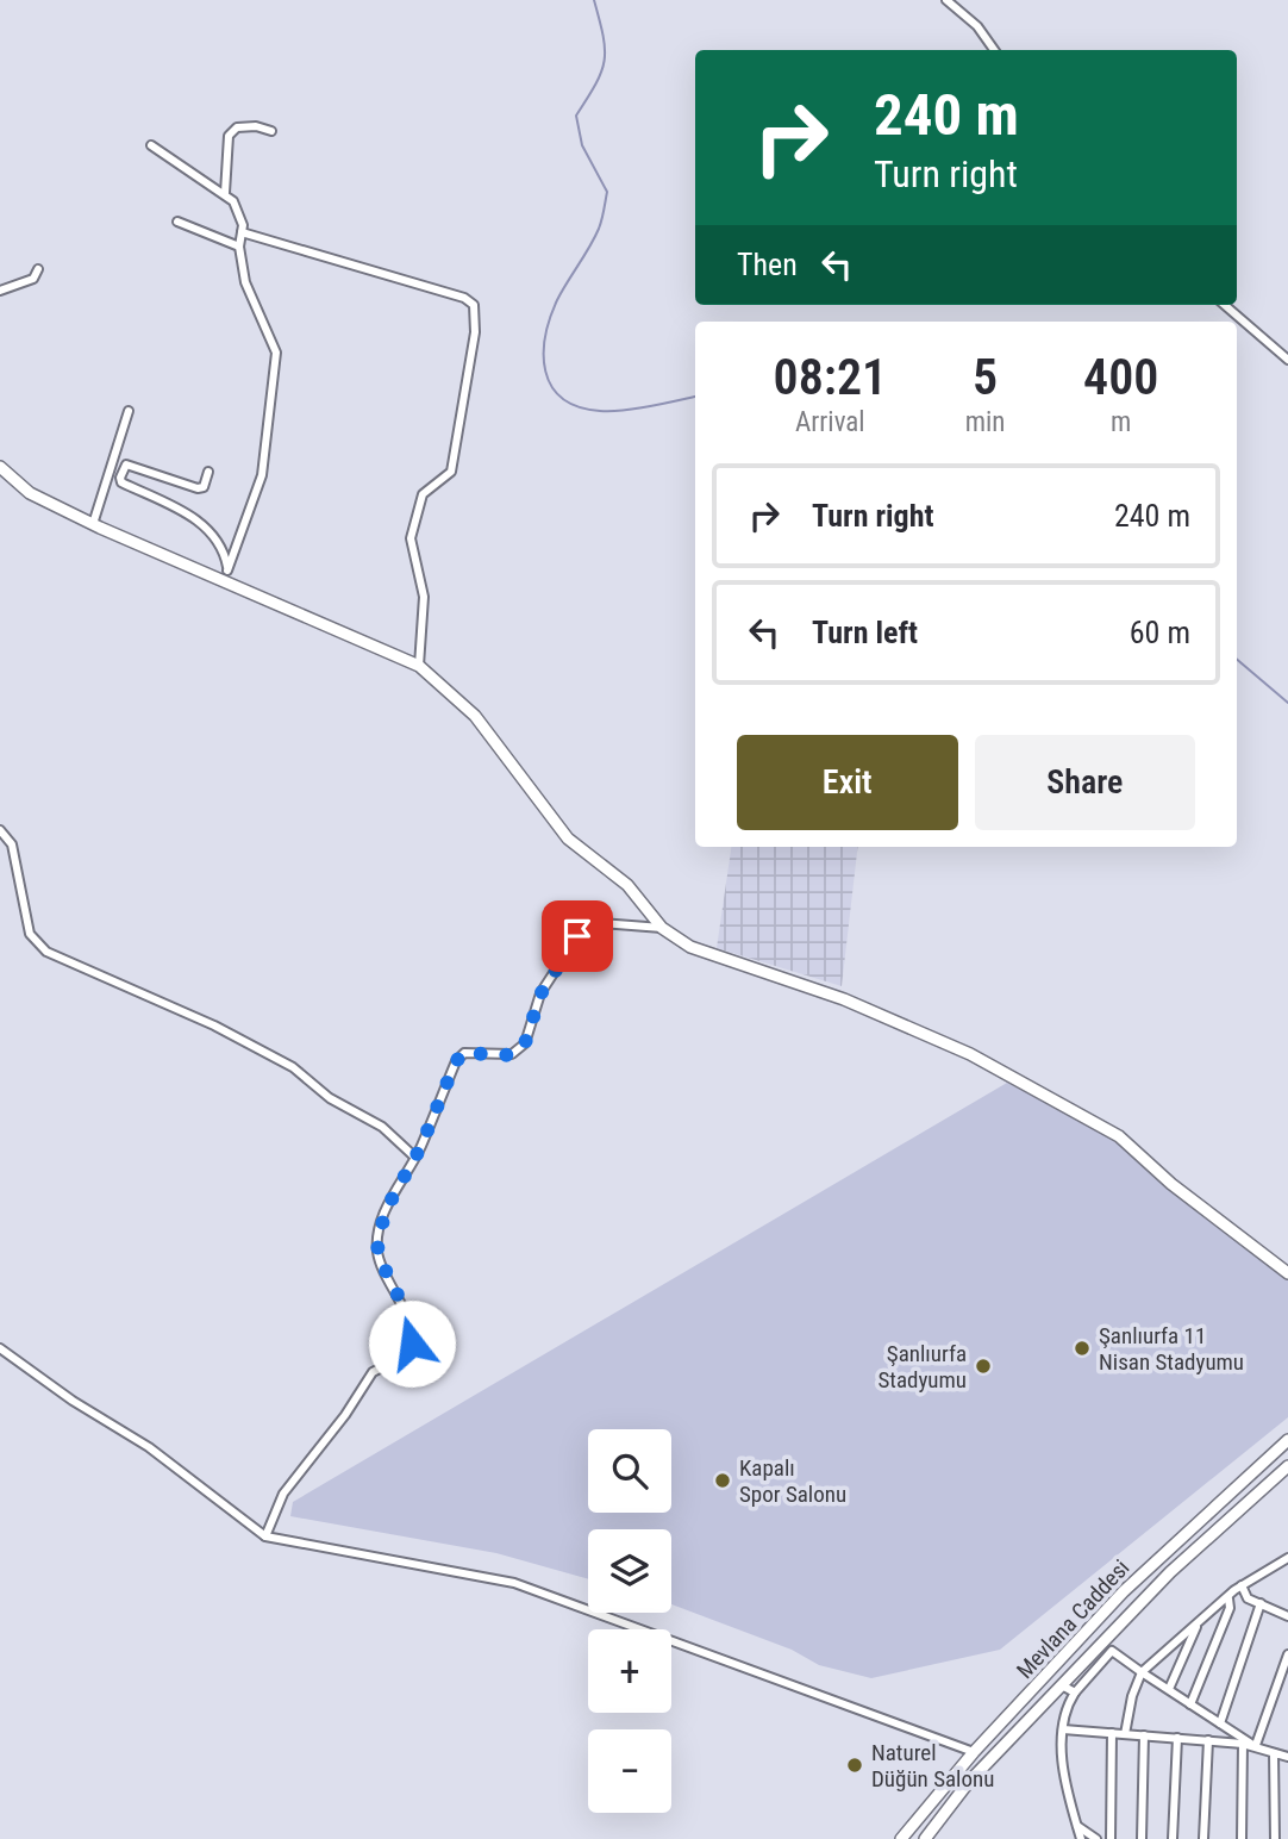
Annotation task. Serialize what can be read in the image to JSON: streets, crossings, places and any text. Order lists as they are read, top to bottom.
{
  "streets": {
    "street": ["Mevlana Caddesi"]
  },
  "places": [
    "Şanlıurfa 11 Nisan Stadyumu",
    "Şanlıurfa Stadyumu",
    "Kapalı Spor Salonu",
    "Naturel Düğün Salonu"
  ],
  "page": {
    "turn": ["240 m", "Turn right"],
    "then": "Then",
    "eta": [
      "08:21",
      "Arrival",
      "5",
      "min",
      "400",
      "m"
    ],
    "list": [
      {
        "name": "Turn right",
        "value": "240 m"
      },
      {
        "name": "Turn left",
        "value": "60 m"
      }
    ],
    "buttons": ["Exit", "Share"],
    "map_buttons": ["+", "−"]
  }
}
